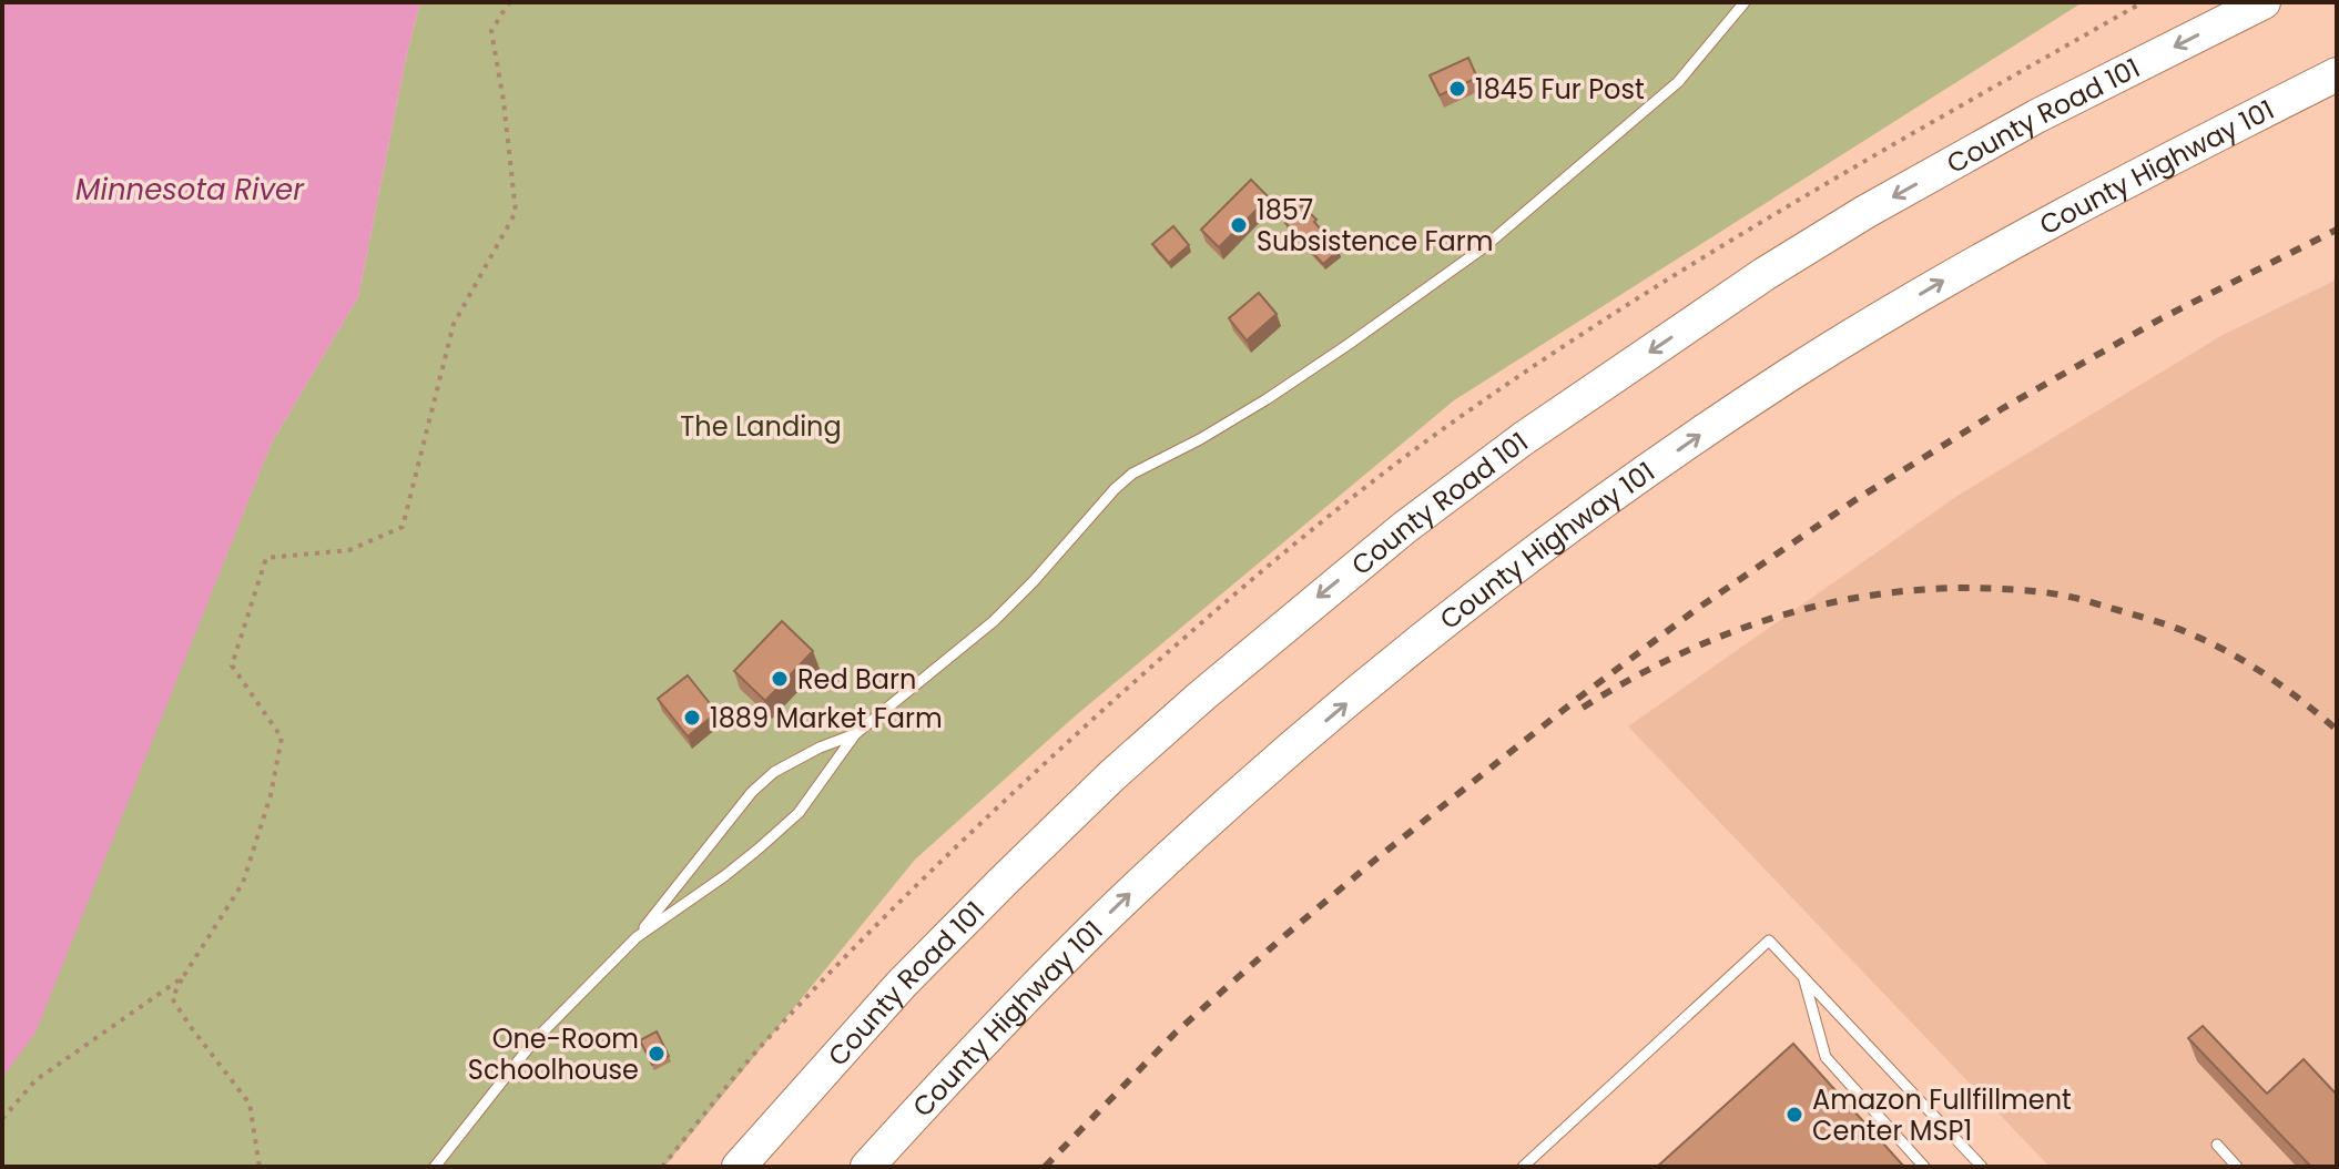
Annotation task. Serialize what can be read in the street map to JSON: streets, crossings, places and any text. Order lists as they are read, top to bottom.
{
  "streets": {
    "main road": ["County Road 101", "County Highway 101"]
  },
  "one_way": ["County Road 101", "County Highway 101"],
  "water": ["Minnesota River"],
  "parks": ["The Landing"],
  "places": [
    "1845 Fur Post",
    "1857 Subsistence Farm",
    "Red Barn",
    "1889 Market Farm",
    "One-Room Schoolhouse",
    "Amazon Fullfillment Center MSP1"
  ]
}
